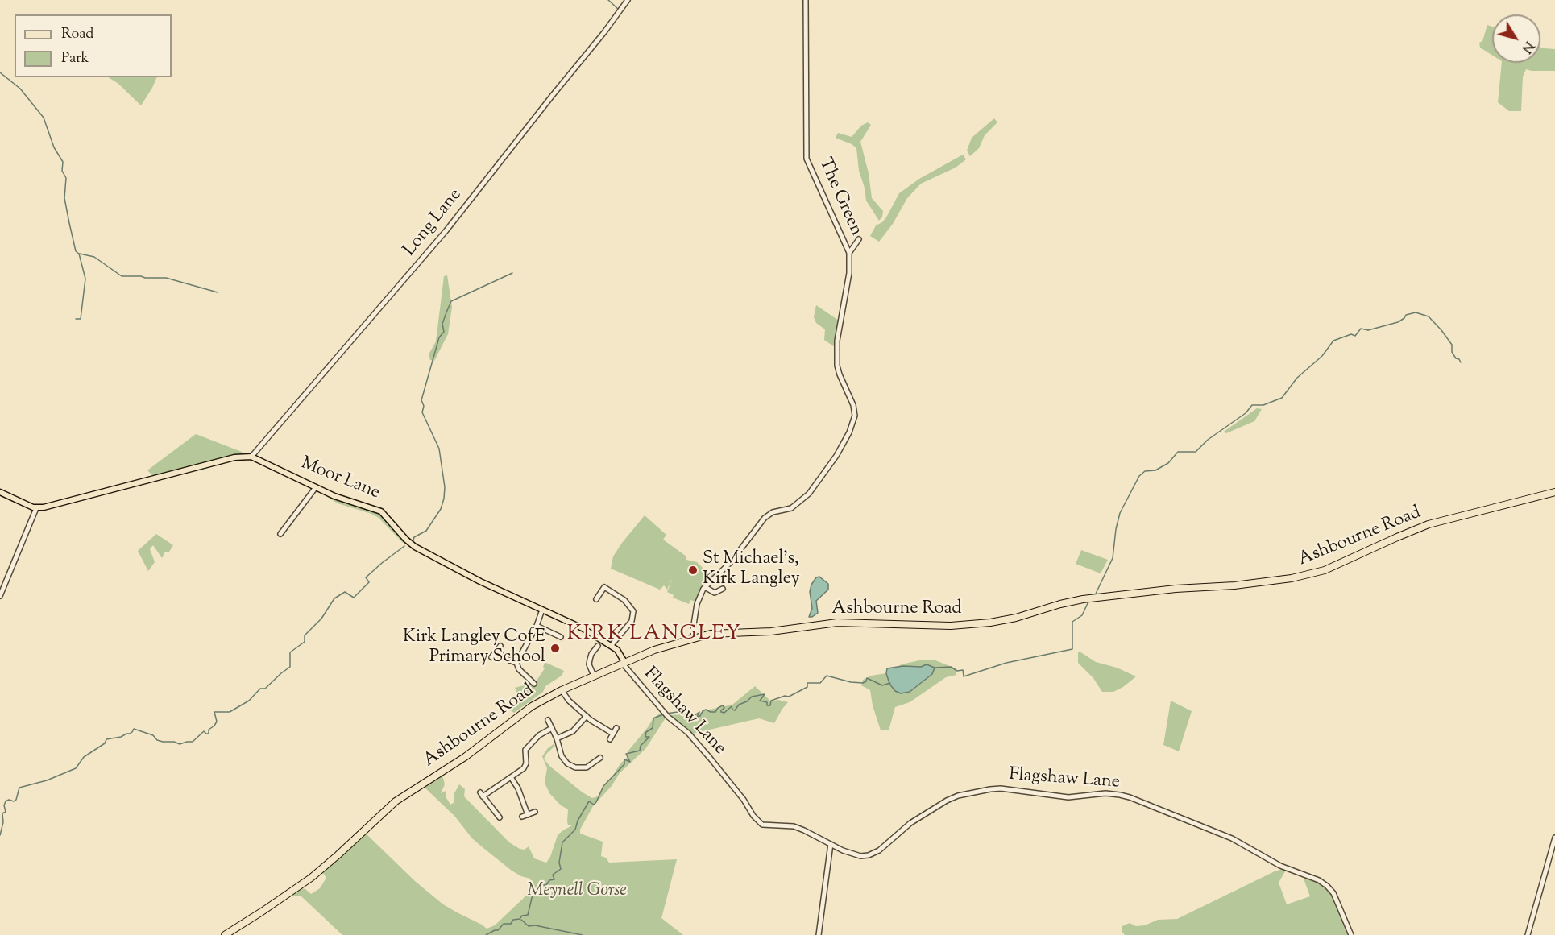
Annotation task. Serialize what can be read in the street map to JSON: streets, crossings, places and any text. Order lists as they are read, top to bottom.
{
  "streets": {
    "highway": ["Ashbourne Road"],
    "main road": ["Moor Lane"],
    "street": ["The Green", "Long Lane", "Flagshaw Lane"]
  },
  "crossings": [
    ["Long Lane", "Moor Lane"],
    ["Moor Lane", "Ashbourne Road"],
    ["Moor Lane", "Flagshaw Lane"],
    ["Ashbourne Road", "Flagshaw Lane"]
  ],
  "districts": ["KIRK LANGLEY"],
  "parks": ["Meynell Gorse"],
  "places": ["St Michael's, Kirk Langley", "Kirk Langley CofE Primary School"],
  "legend": ["Road", "Park"],
  "north": "bottom right"
}
